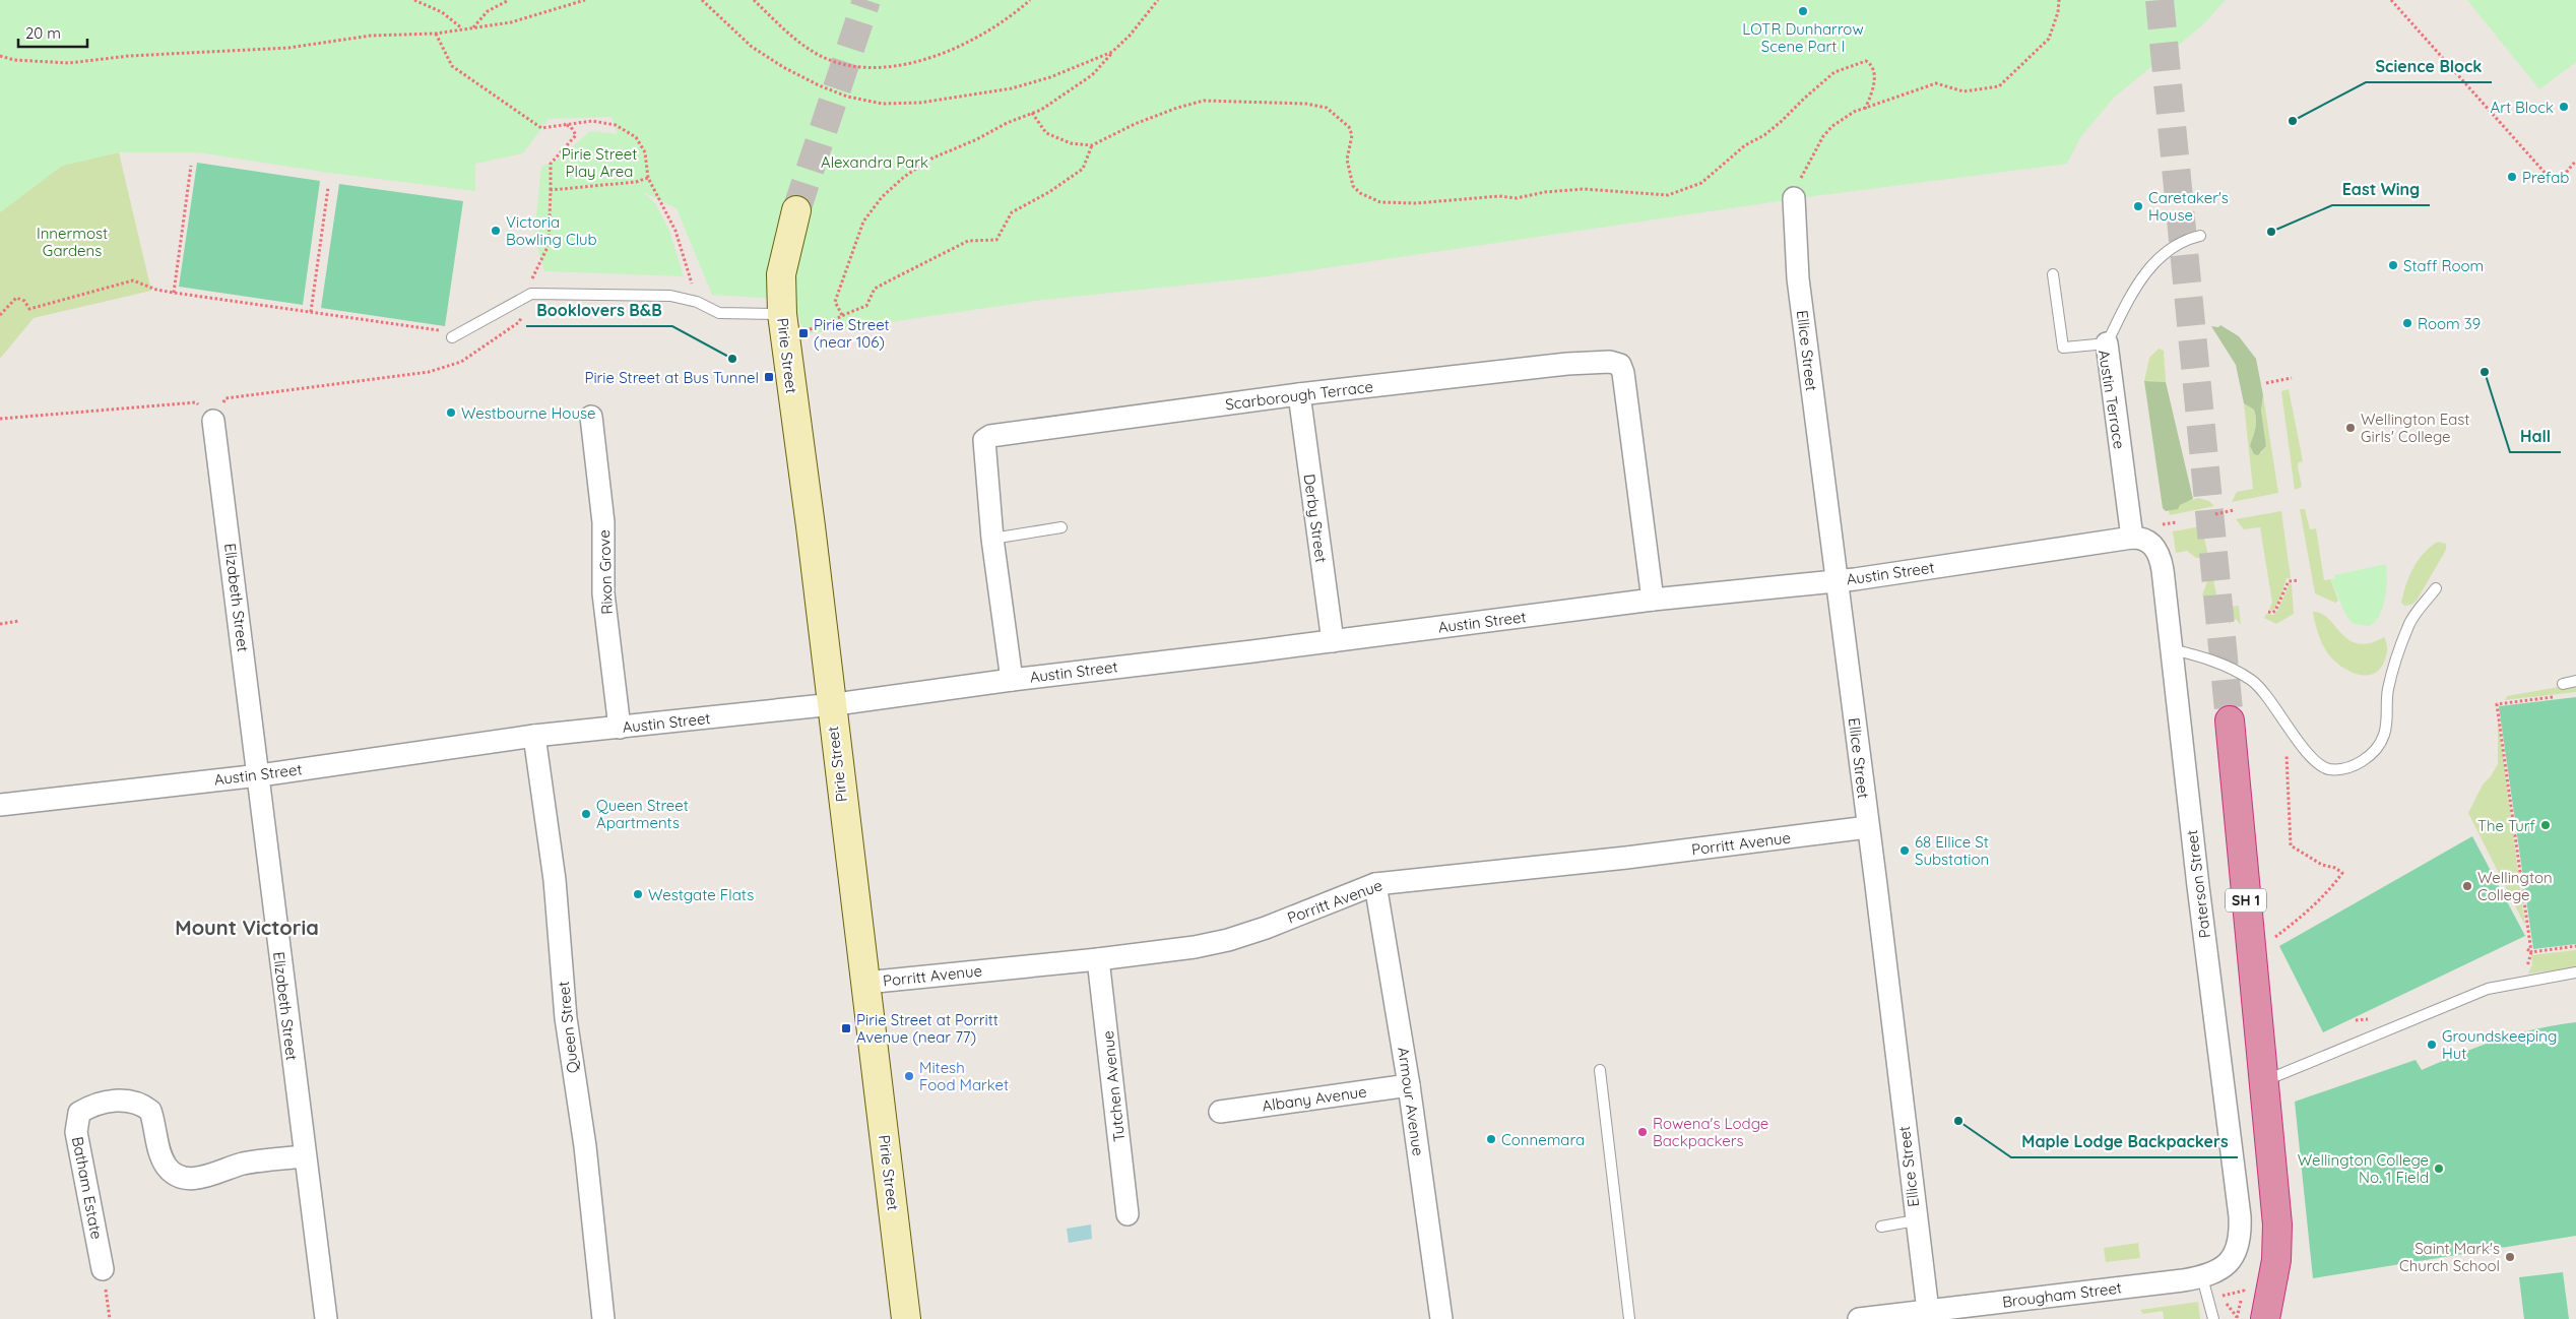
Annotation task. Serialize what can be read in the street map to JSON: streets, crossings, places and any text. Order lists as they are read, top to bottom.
{
  "streets": {
    "highway": ["SH 1"],
    "street": [
      "Ellice Street",
      "Pirie Street",
      "Scarborough Terrace",
      "Austin Terrace",
      "Derby Street",
      "Rixon Grove",
      "Austin Street",
      "Elizabeth Street",
      "Porritt Avenue",
      "Paterson Street",
      "Queen Street",
      "Tutchen Avenue",
      "Albany Avenue",
      "Armour Avenue",
      "Batham Estate",
      "Brougham Street"
    ]
  },
  "crossings": [
    ["Ellice Street", "Austin Street"],
    ["Ellice Street", "Porritt Avenue"],
    ["Ellice Street", "Brougham Street"],
    ["Pirie Street", "Austin Street"],
    ["Pirie Street", "Porritt Avenue"],
    ["Scarborough Terrace", "Derby Street"],
    ["Scarborough Terrace", "Austin Street"],
    ["Austin Terrace", "Austin Street"],
    ["Austin Terrace", "Paterson Street"],
    ["Derby Street", "Austin Street"],
    ["Rixon Grove", "Austin Street"],
    ["Austin Street", "Elizabeth Street"],
    ["Austin Street", "Paterson Street"],
    ["Austin Street", "Queen Street"],
    ["Elizabeth Street", "Batham Estate"],
    ["Porritt Avenue", "Tutchen Avenue"],
    ["Porritt Avenue", "Armour Avenue"],
    ["Paterson Street", "Brougham Street"],
    ["Albany Avenue", "Armour Avenue"]
  ],
  "districts": ["Mount Victoria"],
  "parks": ["Pirie Street Play Area", "Alexandra Park", "Innermost Gardens"],
  "places": {
    "other": [
      "LOTR Dunharrow Scene Part I",
      "Art Block",
      "Science Block",
      "Prefab",
      "Caretaker's House",
      "Victoria Bowling Club",
      "East Wing",
      "Staff Room",
      "Room 39",
      "Booklovers B&B",
      "Hall",
      "Westbourne House",
      "Wellington East Girls' College",
      "Queen Street Apartments",
      "The Turf",
      "68 Ellice St Substation",
      "Wellington College",
      "Westgate Flats",
      "Groundskeeping Hut",
      "Mitesh Food Market",
      "Maple Lodge Backpackers",
      "Rowena's Lodge Backpackers",
      "Connemara",
      "Wellington College No. 1 Field",
      "Saint Mark's Church School"
    ],
    "transit": ["Pirie Street (near 106)", "Pirie Street at Bus Tunnel", "Pirie Street at Porritt Avenue (near 77)"]
  },
  "scale_bar": "20 m"
}
